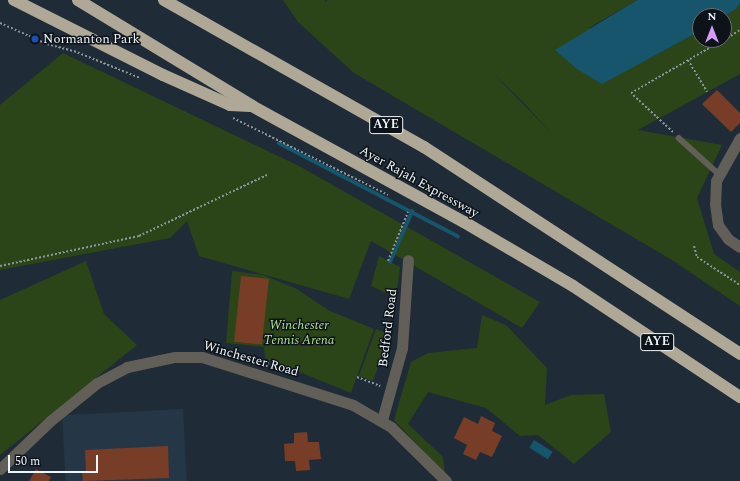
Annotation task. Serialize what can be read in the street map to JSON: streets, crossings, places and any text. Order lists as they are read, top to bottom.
{
  "streets": {
    "highway": ["AYE", "Ayer Rajah Expressway"],
    "street": ["Bedford Road", "Winchester Road"]
  },
  "crossings": [
    ["Bedford Road", "Winchester Road"]
  ],
  "parks": ["Winchester Tennis Arena"],
  "places": ["Normanton Park"],
  "scale_bar": "50 m",
  "north": "top"
}
